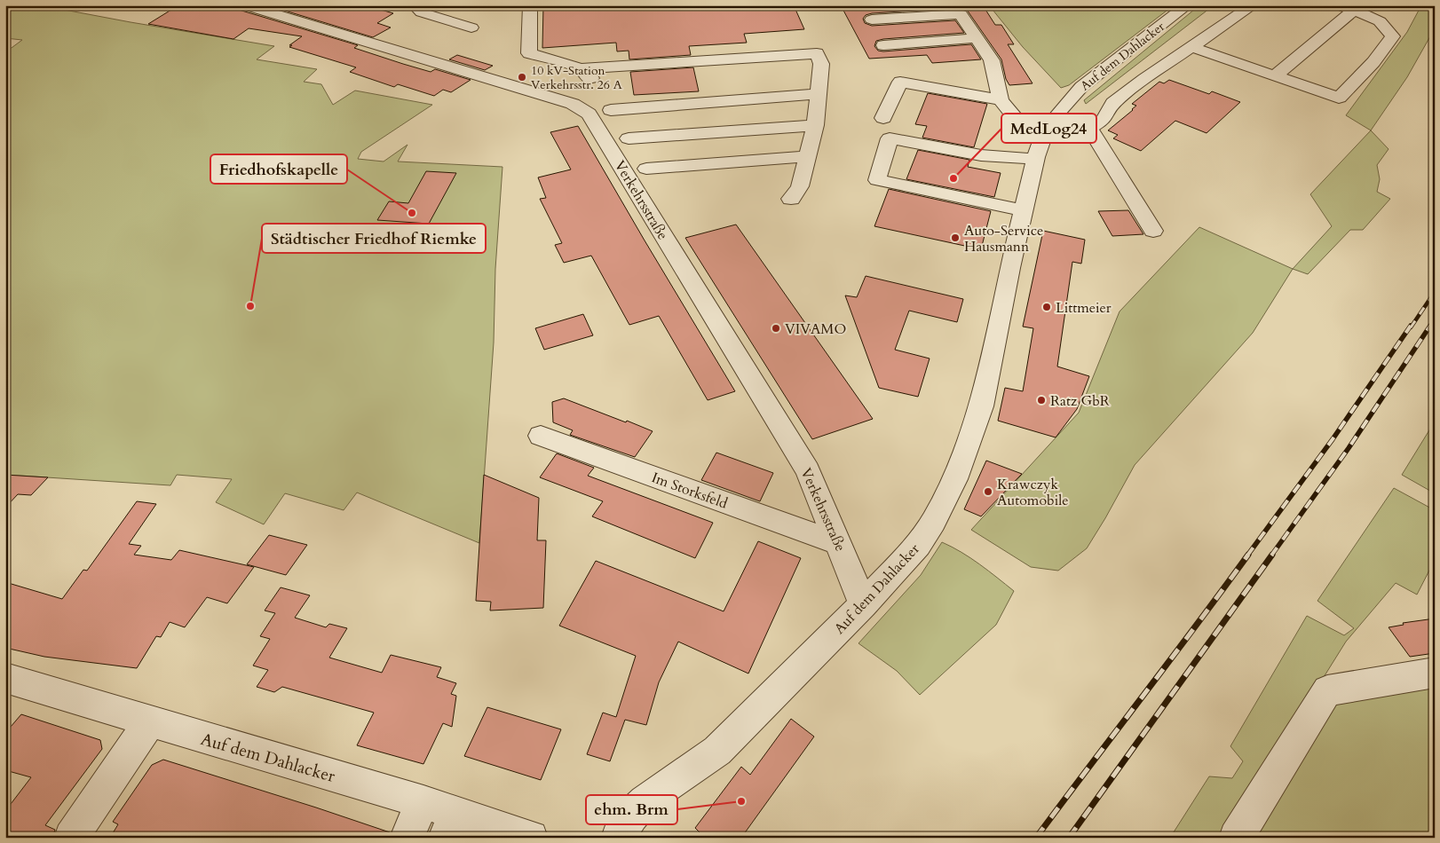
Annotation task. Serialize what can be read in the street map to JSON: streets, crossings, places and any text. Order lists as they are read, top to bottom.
{
  "streets": {
    "street": ["Auf dem Dahlacker", "Verkehrsstraße", "Im Storksfeld"]
  },
  "crossings": [
    ["Auf dem Dahlacker", "Verkehrsstraße"],
    ["Verkehrsstraße", "Im Storksfeld"]
  ],
  "places": [
    "10 kV-Station Verkehrsstr. 26 A",
    "MedLog24",
    "Friedhofskapelle",
    "Auto-Service Hausmann",
    "Städtischer Friedhof Riemke",
    "Littmeier",
    "VIVAMO",
    "Ratz GbR",
    "Krawczyk Automobile",
    "ehm. Brm"
  ]
}
